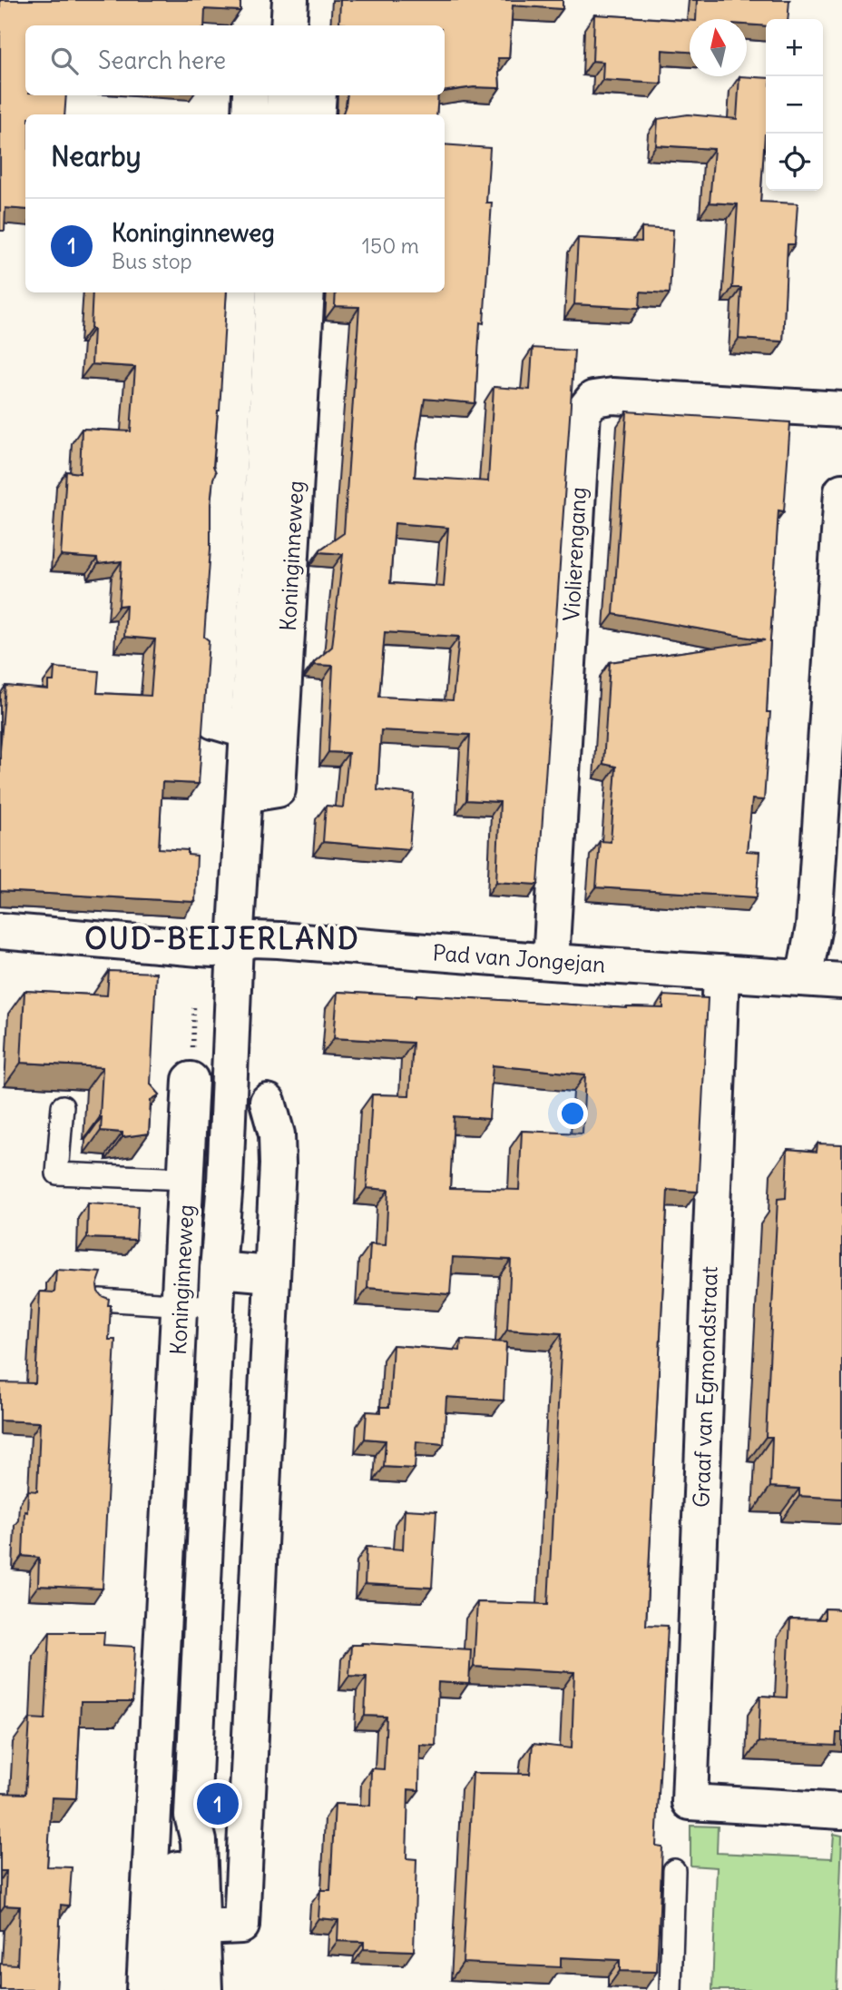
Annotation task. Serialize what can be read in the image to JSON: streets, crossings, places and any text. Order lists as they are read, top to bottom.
{
  "streets": {
    "street": [
      "Violierengang",
      "Koninginneweg",
      "Pad van Jongejan",
      "Graaf van Egmondstraat"
    ]
  },
  "crossings": [
    ["Violierengang", "Pad van Jongejan"],
    ["Koninginneweg", "Pad van Jongejan"],
    ["Pad van Jongejan", "Graaf van Egmondstraat"]
  ],
  "districts": ["OUD-BEIJERLAND"],
  "north": "top",
  "page": {
    "map_buttons": ["+", "−"],
    "search": "Search here",
    "heading": "Nearby",
    "list": [
      {
        "mark": "1",
        "name": "Koninginneweg",
        "note": "Bus stop",
        "value": "150 m"
      }
    ],
    "pins": "1"
  }
}
